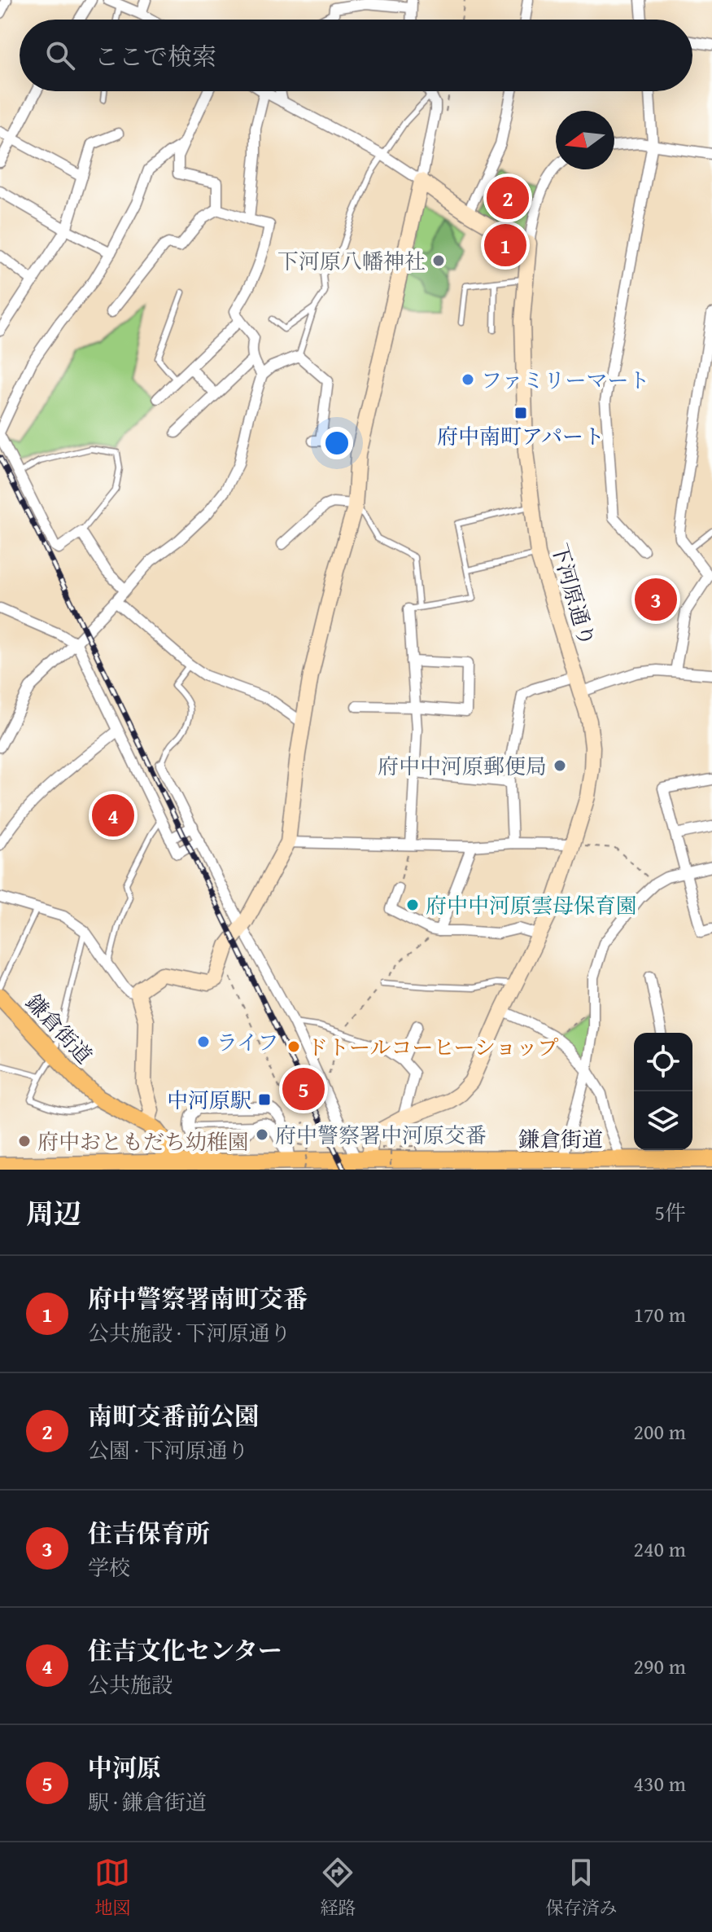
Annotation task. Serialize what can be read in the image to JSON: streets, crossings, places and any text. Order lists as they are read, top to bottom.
{
  "streets": {
    "main road": ["鎌倉街道"],
    "street": ["下河原通り"]
  },
  "crossings": [
    ["下河原通り", "鎌倉街道"]
  ],
  "places": {
    "other": [
      "下河原八幡神社",
      "ファミリーマート",
      "府中中河原郵便局",
      "府中中河原雲母保育園",
      "ライフ",
      "ドトールコーヒーショップ",
      "府中警察署中河原交番",
      "府中おともだち幼稚園"
    ],
    "transit": ["府中南町アパート", "中河原駅"]
  },
  "north": "left",
  "page": {
    "search": "ここで検索",
    "pins": [
      "2",
      "1",
      "3",
      "4",
      "5"
    ],
    "heading": ["周辺", "5件"],
    "list": [
      {
        "mark": "1",
        "name": "府中警察署南町交番",
        "note": "公共施設 · 下河原通り",
        "value": "170 m"
      },
      {
        "mark": "2",
        "name": "南町交番前公園",
        "note": "公園 · 下河原通り",
        "value": "200 m"
      },
      {
        "mark": "3",
        "name": "住吉保育所",
        "note": "学校",
        "value": "240 m"
      },
      {
        "mark": "4",
        "name": "住吉文化センター",
        "note": "公共施設",
        "value": "290 m"
      },
      {
        "mark": "5",
        "name": "中河原",
        "note": "駅 · 鎌倉街道",
        "value": "430 m"
      }
    ],
    "nav": ["地図", "経路", "保存済み"]
  }
}
